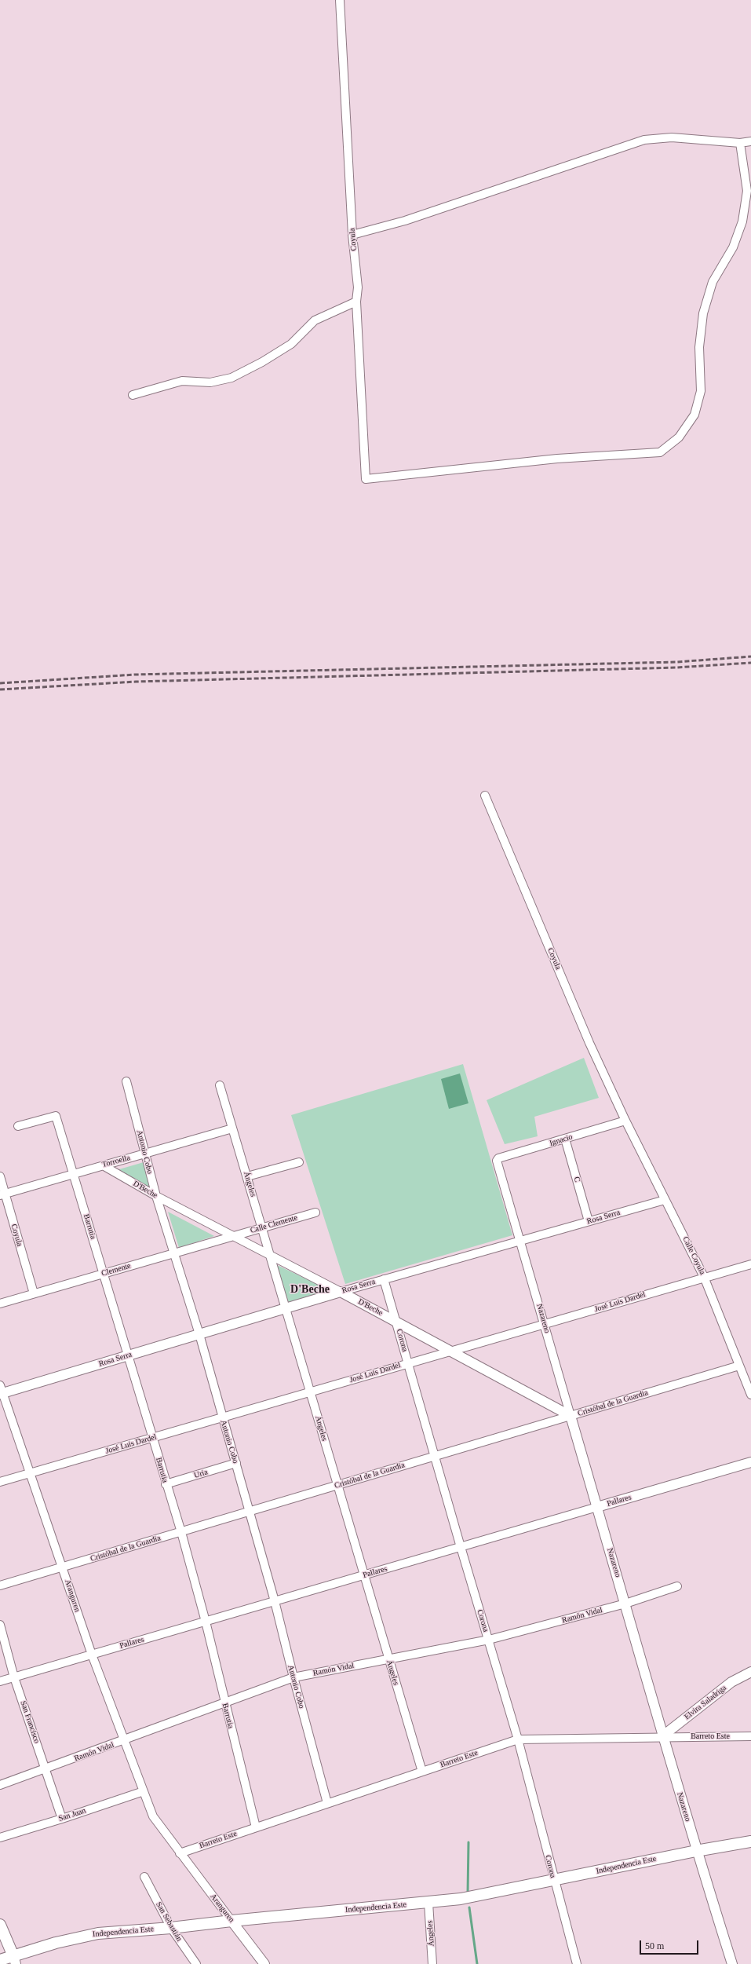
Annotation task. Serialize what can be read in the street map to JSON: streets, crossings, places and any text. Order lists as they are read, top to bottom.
{
  "streets": {
    "main road": ["Independencia Este"],
    "street": [
      "Coyula",
      "Ignacio",
      "Antonio Cobo",
      "Torroella",
      "C",
      "Ángeles",
      "D'Beche",
      "Rosa Serra",
      "Calle Clemente",
      "Barrutia",
      "Calle Coyula",
      "Clemente",
      "José Luis Dardel",
      "Nazareno",
      "Corona",
      "Cristóbal de la Guardia",
      "Uria",
      "Pallares",
      "Aranguren",
      "Ramón Vidal",
      "Elvira Saladriga",
      "San Francisco",
      "Barreto Este",
      "San Juan",
      "San Sebastián"
    ]
  },
  "crossings": [
    ["Coyula", "Ignacio"],
    ["Coyula", "Torroella"],
    ["Coyula", "Calle Coyula"],
    ["Coyula", "Clemente"],
    ["Ignacio", "C"],
    ["Ignacio", "Calle Coyula"],
    ["Ignacio", "Nazareno"],
    ["Antonio Cobo", "Torroella"],
    ["Antonio Cobo", "D'Beche"],
    ["Antonio Cobo", "Rosa Serra"],
    ["Antonio Cobo", "Clemente"],
    ["Antonio Cobo", "José Luis Dardel"],
    ["Antonio Cobo", "Cristóbal de la Guardia"],
    ["Antonio Cobo", "Uria"],
    ["Antonio Cobo", "Pallares"],
    ["Antonio Cobo", "Ramón Vidal"],
    ["Antonio Cobo", "Barreto Este"],
    ["Torroella", "Ángeles"],
    ["Torroella", "D'Beche"],
    ["Torroella", "Barrutia"],
    ["C", "Rosa Serra"],
    ["Ángeles", "D'Beche"],
    ["Ángeles", "Rosa Serra"],
    ["Ángeles", "Calle Clemente"],
    ["Ángeles", "José Luis Dardel"],
    ["Ángeles", "Cristóbal de la Guardia"],
    ["Ángeles", "Pallares"],
    ["Ángeles", "Ramón Vidal"],
    ["Ángeles", "Barreto Este"],
    ["Ángeles", "Independencia Este"],
    ["D'Beche", "Rosa Serra"],
    ["D'Beche", "Calle Clemente"],
    ["D'Beche", "Clemente"],
    ["D'Beche", "José Luis Dardel"],
    ["D'Beche", "Nazareno"],
    ["D'Beche", "Corona"],
    ["D'Beche", "Cristóbal de la Guardia"],
    ["Rosa Serra", "Barrutia"],
    ["Rosa Serra", "Calle Coyula"],
    ["Rosa Serra", "Nazareno"],
    ["Rosa Serra", "Corona"],
    ["Rosa Serra", "Aranguren"],
    ["Calle Clemente", "Clemente"],
    ["Barrutia", "Clemente"],
    ["Barrutia", "José Luis Dardel"],
    ["Barrutia", "Cristóbal de la Guardia"],
    ["Barrutia", "Uria"],
    ["Barrutia", "Pallares"],
    ["Barrutia", "Ramón Vidal"],
    ["Barrutia", "Barreto Este"],
    ["Calle Coyula", "José Luis Dardel"],
    ["Calle Coyula", "Cristóbal de la Guardia"],
    ["José Luis Dardel", "Nazareno"],
    ["José Luis Dardel", "Corona"],
    ["José Luis Dardel", "Aranguren"],
    ["Nazareno", "Cristóbal de la Guardia"],
    ["Nazareno", "Pallares"],
    ["Nazareno", "Ramón Vidal"],
    ["Nazareno", "Elvira Saladriga"],
    ["Nazareno", "Barreto Este"],
    ["Nazareno", "Independencia Este"],
    ["Corona", "Cristóbal de la Guardia"],
    ["Corona", "Pallares"],
    ["Corona", "Ramón Vidal"],
    ["Corona", "Barreto Este"],
    ["Corona", "Independencia Este"],
    ["Cristóbal de la Guardia", "Aranguren"],
    ["Pallares", "Aranguren"],
    ["Pallares", "San Francisco"],
    ["Aranguren", "Ramón Vidal"],
    ["Aranguren", "Barreto Este"],
    ["Aranguren", "San Juan"],
    ["Aranguren", "Independencia Este"],
    ["Ramón Vidal", "San Francisco"],
    ["Elvira Saladriga", "Barreto Este"],
    ["San Francisco", "San Juan"],
    ["Independencia Este", "San Sebastián"]
  ],
  "districts": ["D'Beche"],
  "scale_bar": "50 m"
}
